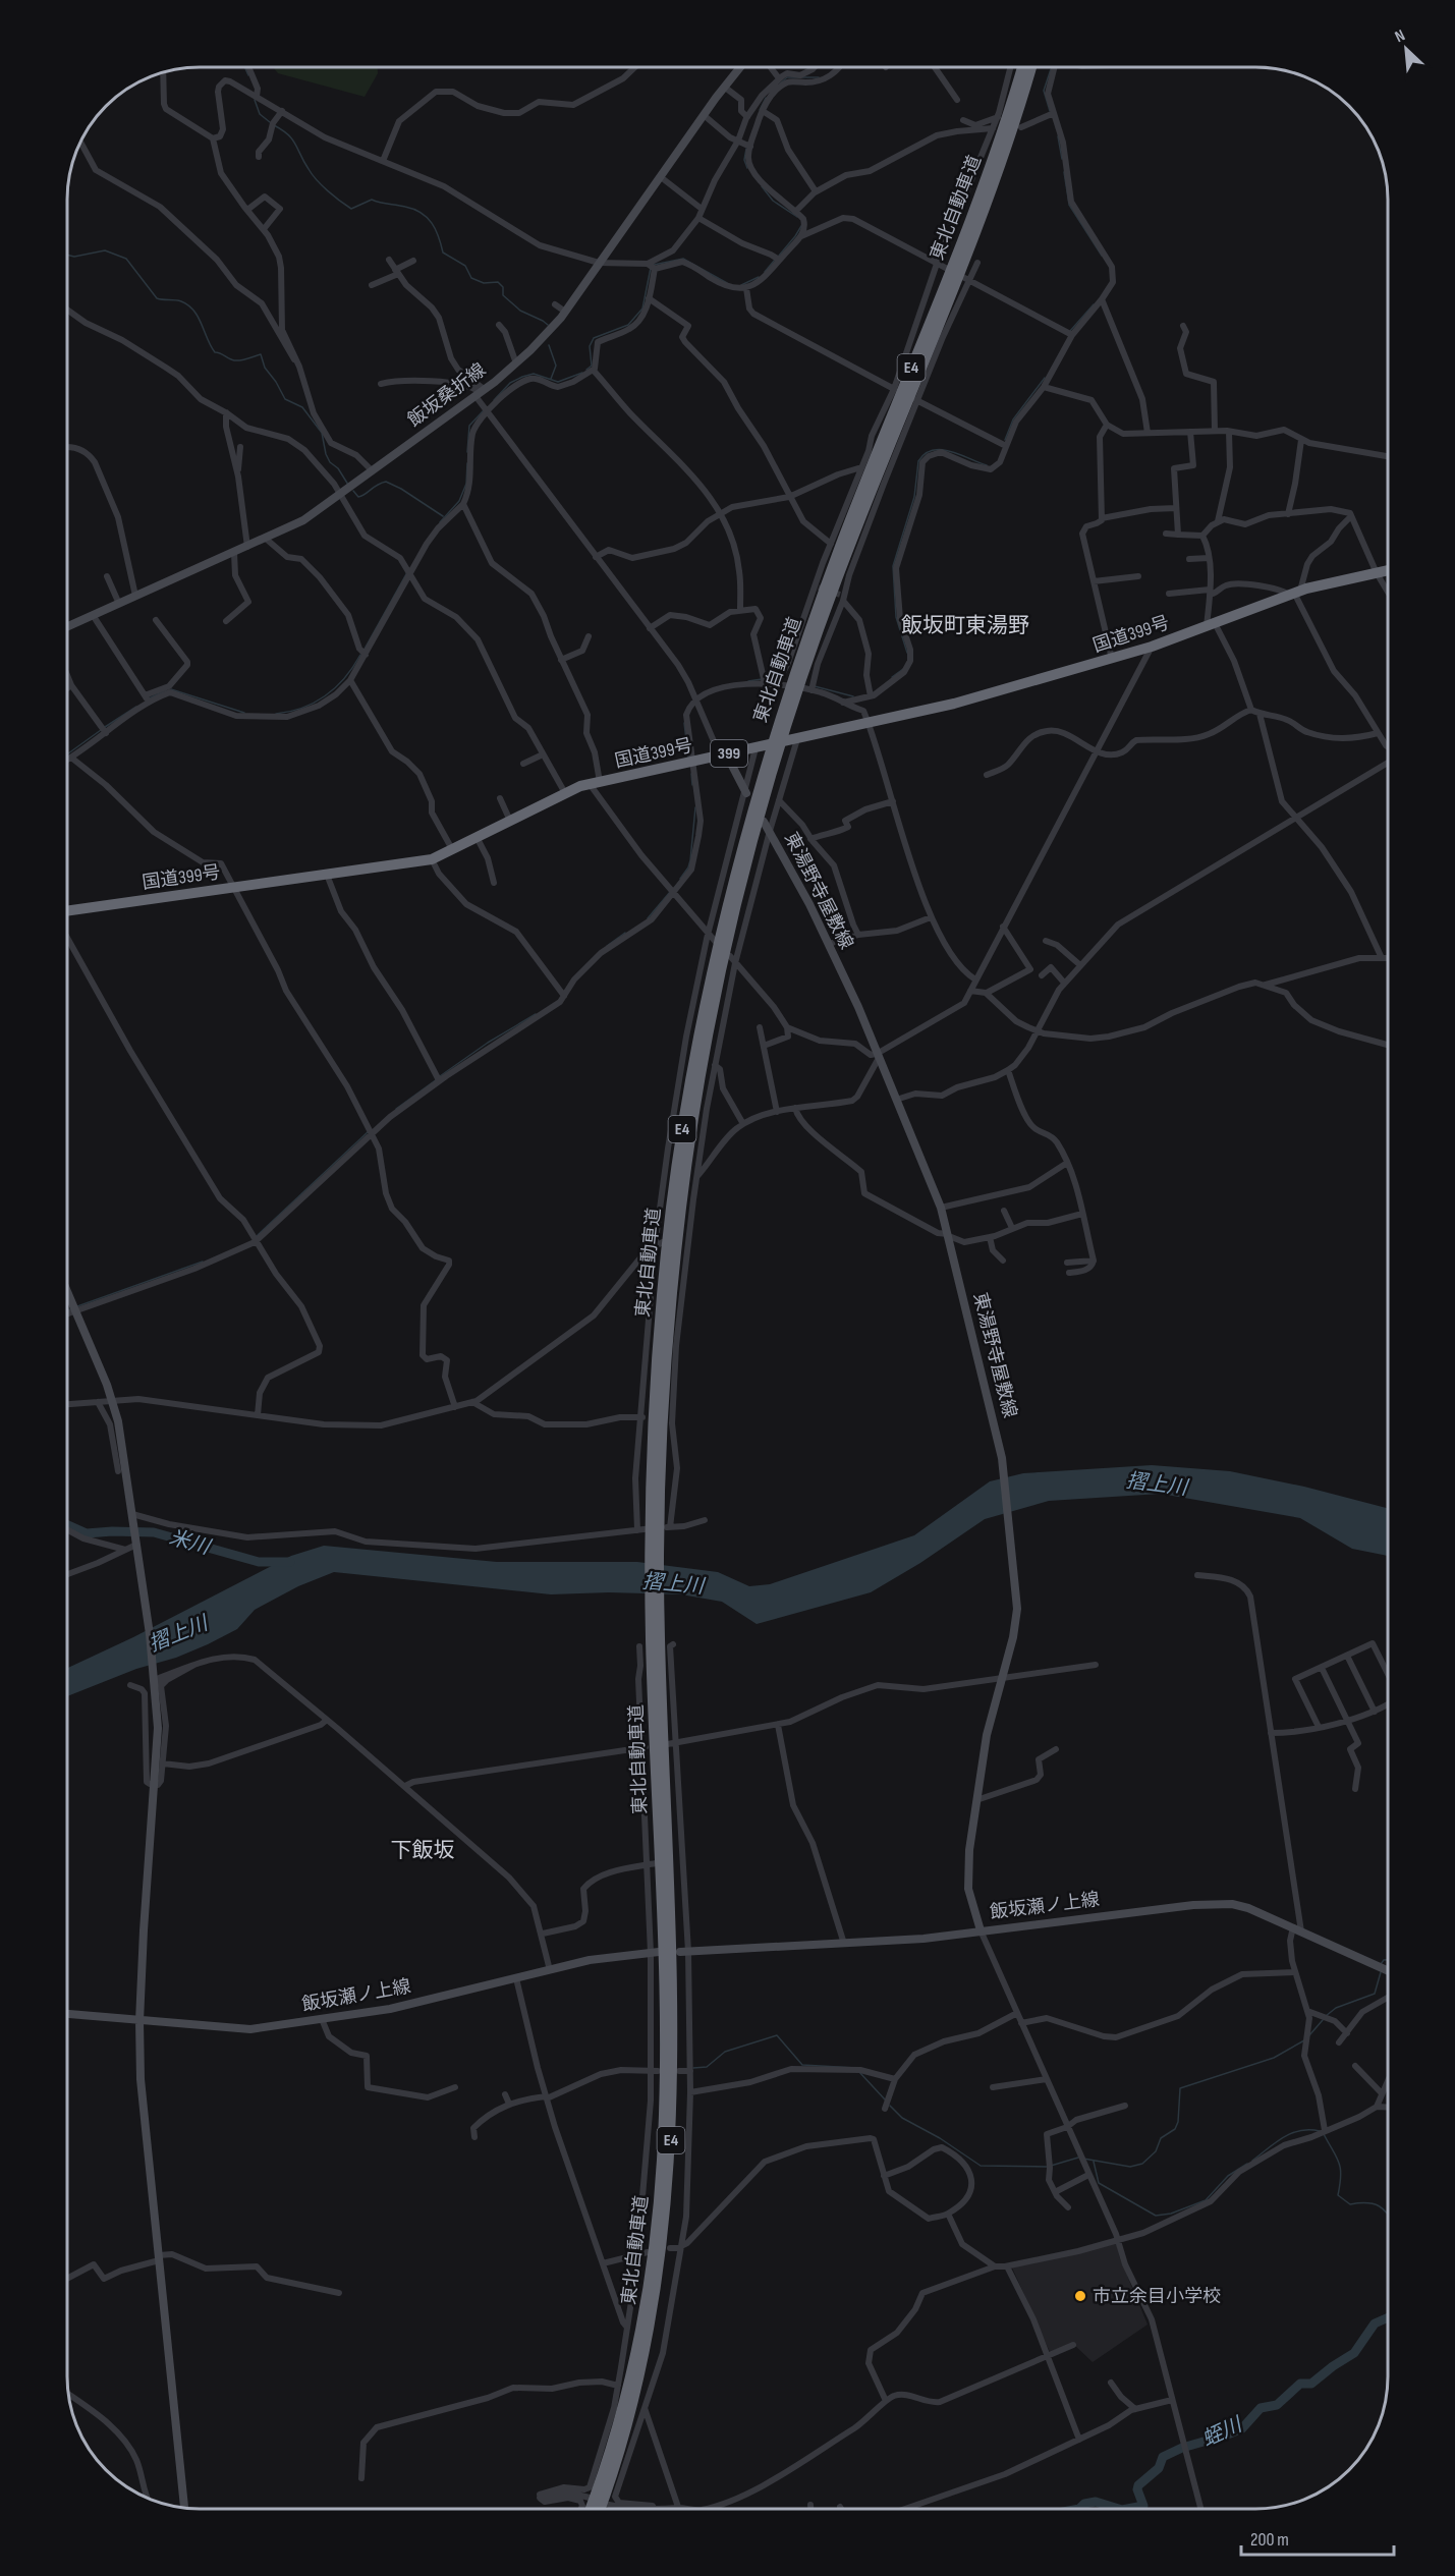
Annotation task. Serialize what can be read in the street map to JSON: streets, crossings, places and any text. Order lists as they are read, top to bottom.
{
  "streets": {
    "highway": [
      "東北自動車道",
      "E4",
      "国道399号",
      "399"
    ],
    "main road": ["飯坂桑折線", "東湯野寺屋敷線", "飯坂瀬ノ上線"]
  },
  "crossings": [
    ["東湯野寺屋敷線", "飯坂瀬ノ上線"]
  ],
  "districts": ["飯坂町東湯野", "下飯坂"],
  "water": ["摺上川", "米川", "蛭川"],
  "places": ["市立余目小学校"],
  "scale_bar": "200 m",
  "north": "top left"
}
